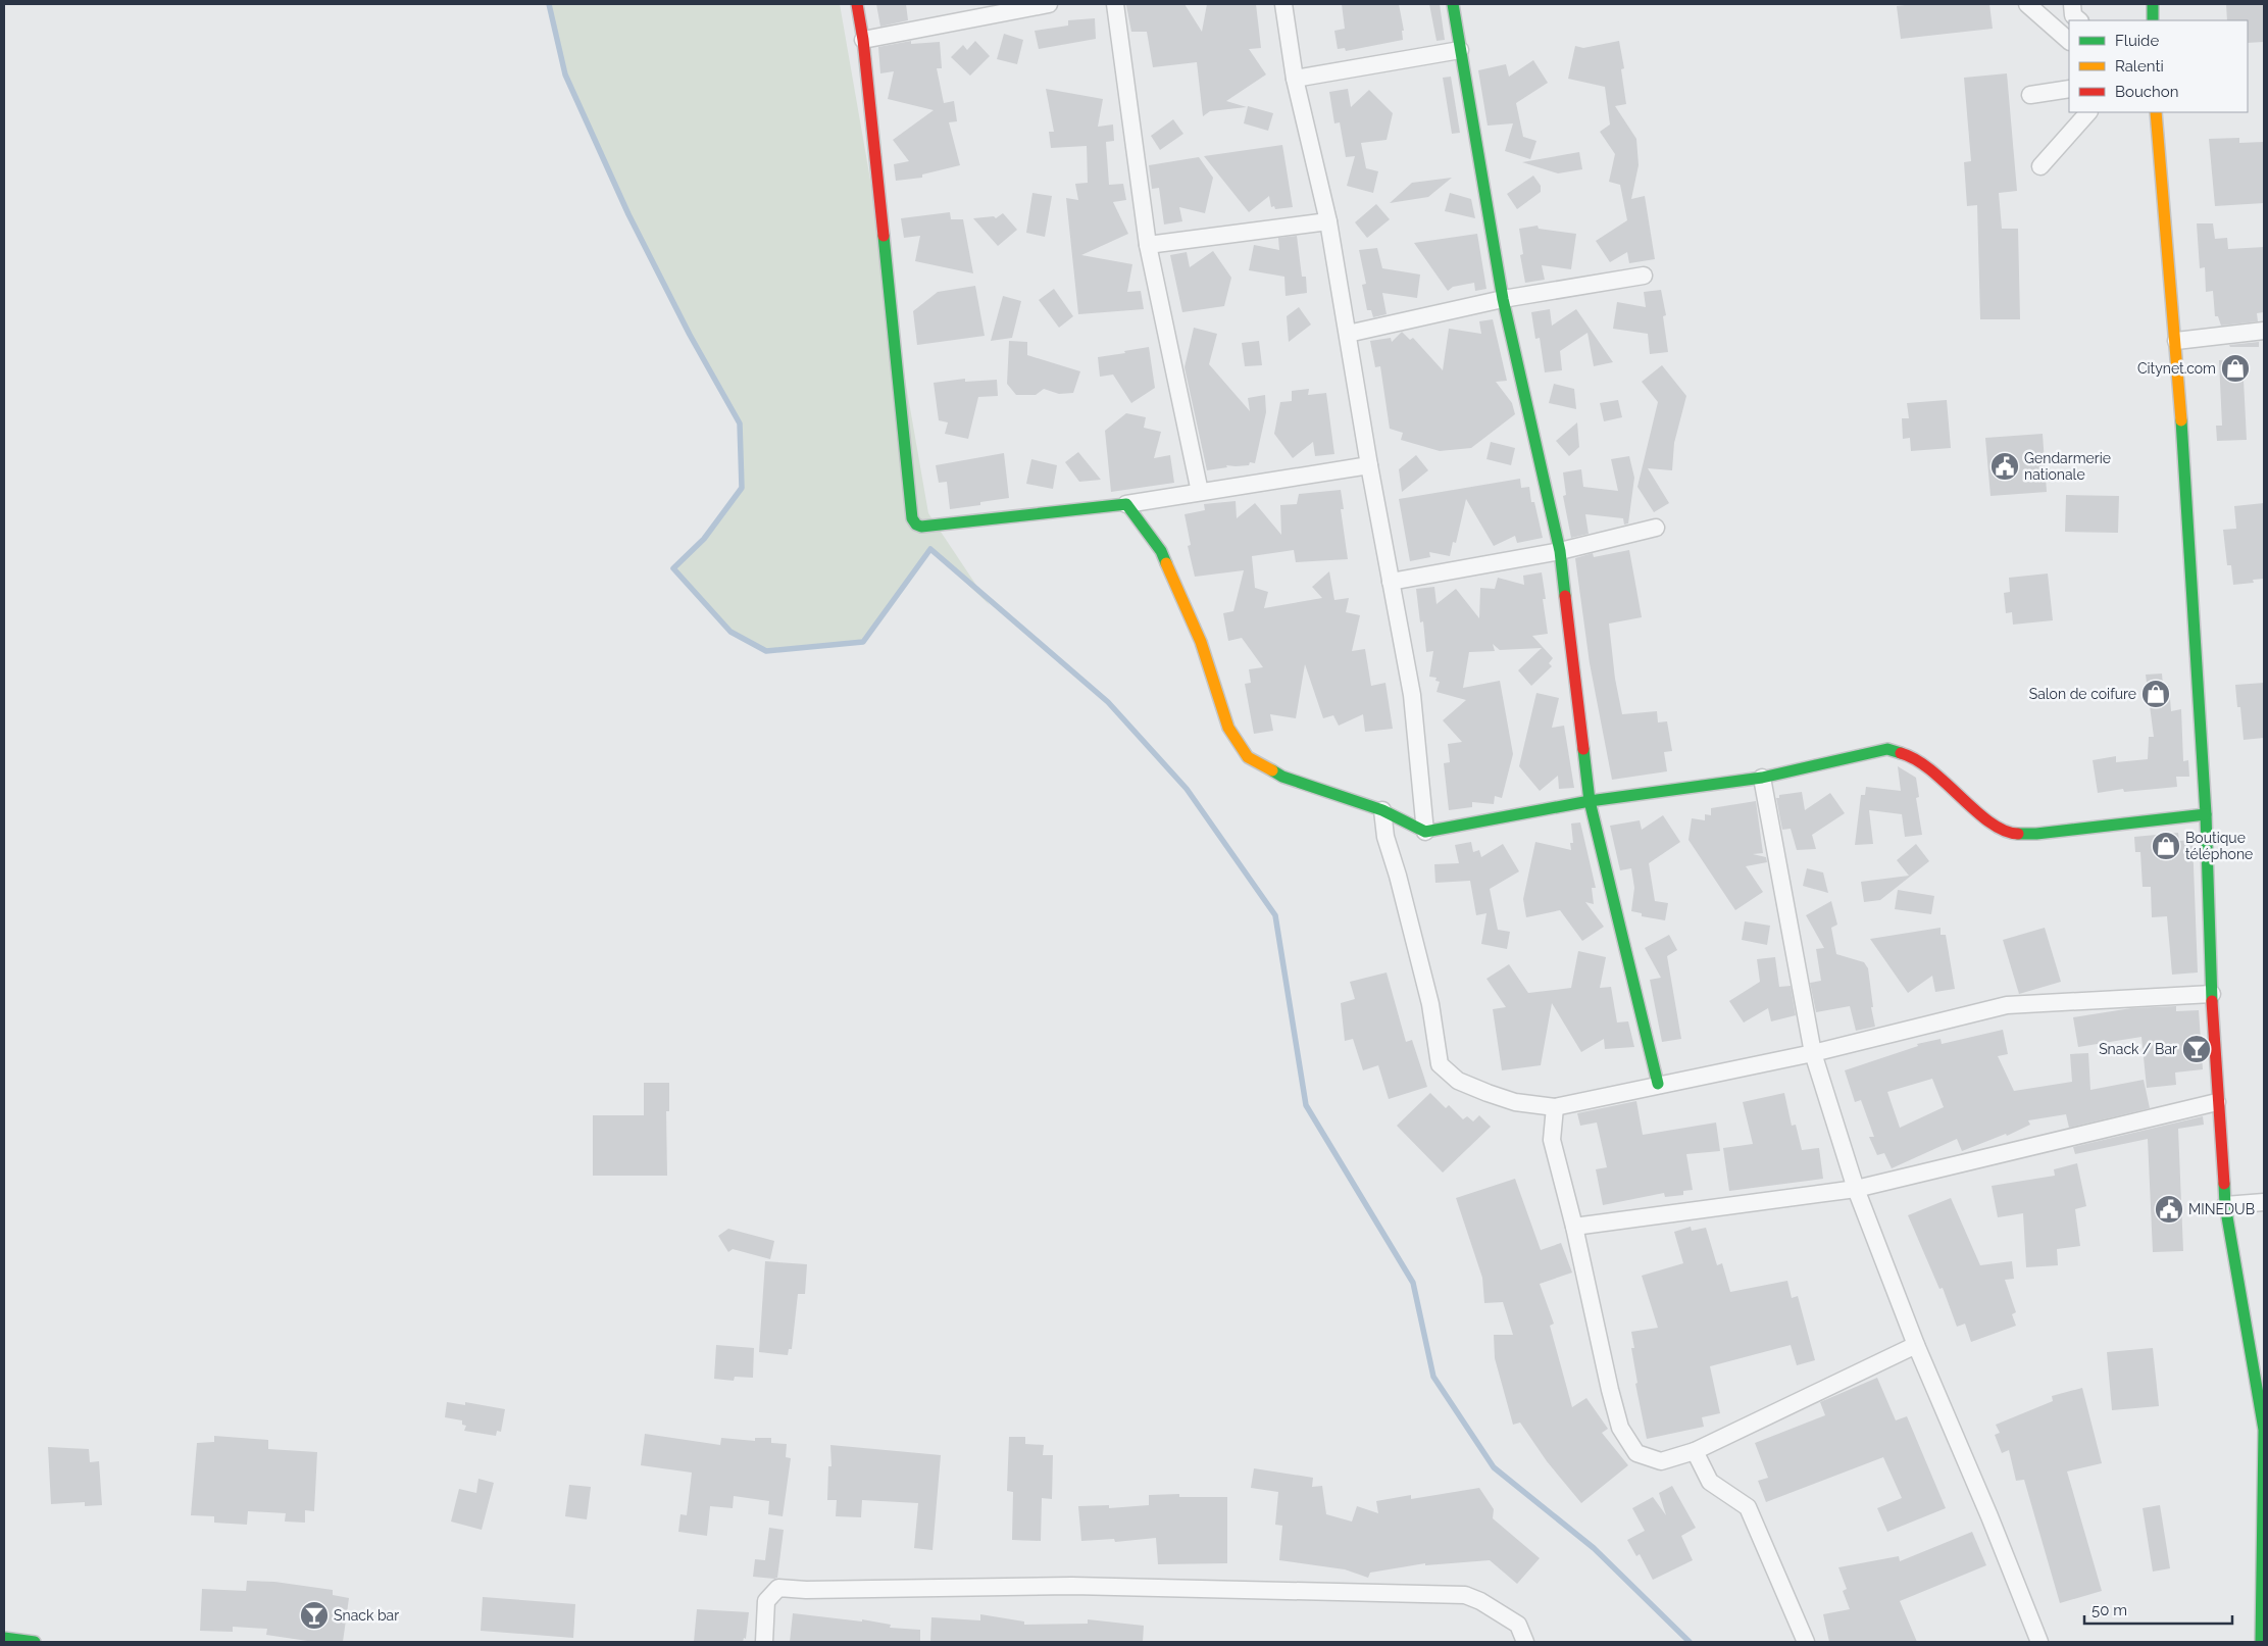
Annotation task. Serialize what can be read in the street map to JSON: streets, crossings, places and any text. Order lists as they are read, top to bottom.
{
  "places": {
    "shop": ["Citynet.com", "Salon de coifure", "Boutique téléphone"],
    "public building": ["Gendarmerie nationale", "MINEDUB"],
    "bar": ["Snack / Bar", "Snack bar"]
  },
  "legend": ["Fluide", "Ralenti", "Bouchon"],
  "scale_bar": "50 m"
}
